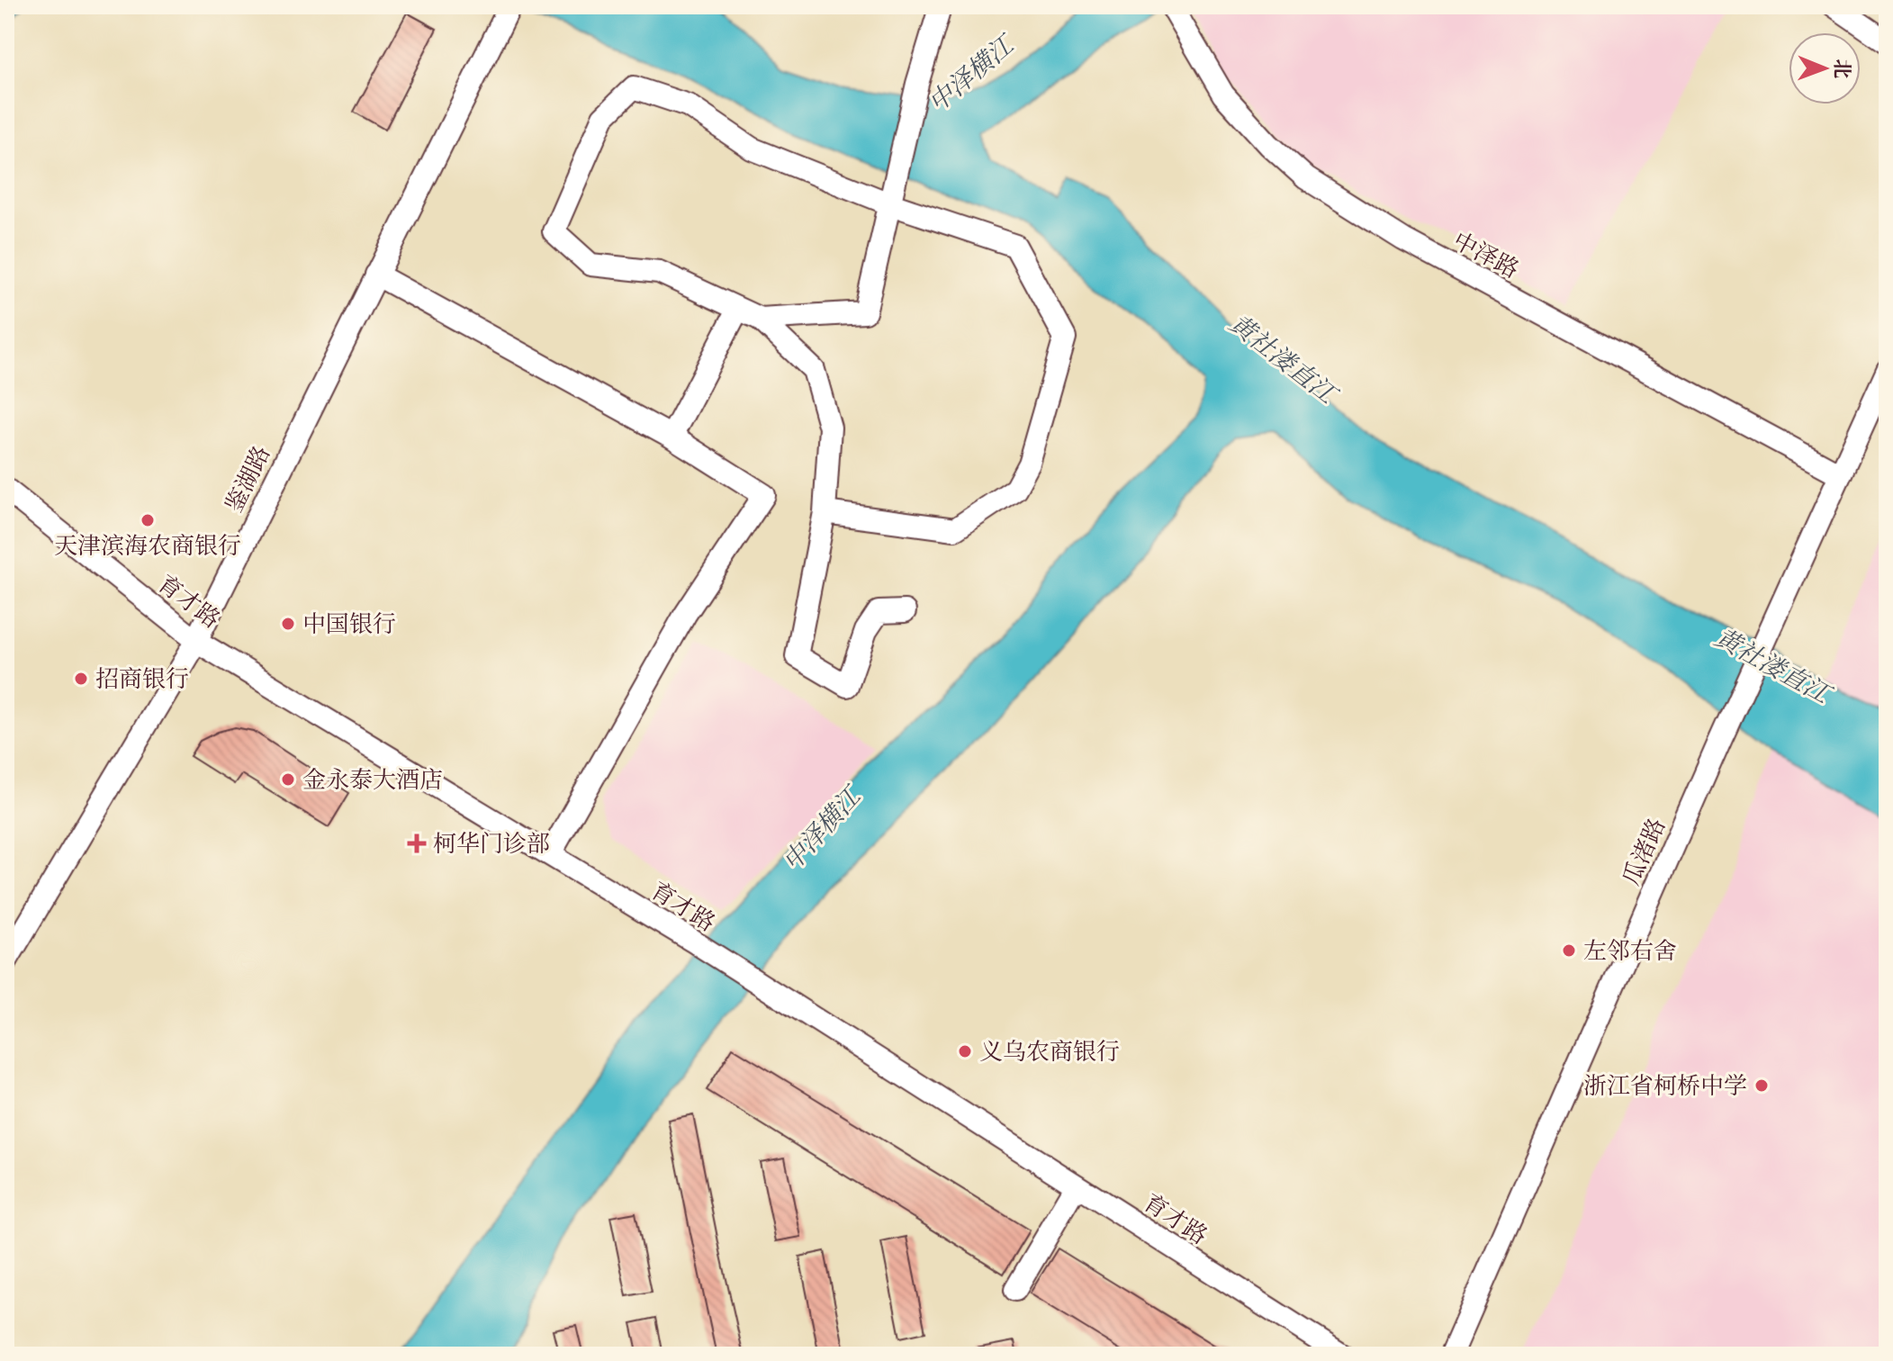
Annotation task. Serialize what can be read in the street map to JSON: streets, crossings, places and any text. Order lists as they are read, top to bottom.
{
  "streets": {
    "street": [
      "中泽路",
      "鉴湖路",
      "育才路",
      "瓜渚路"
    ]
  },
  "crossings": [
    ["中泽路", "瓜渚路"],
    ["鉴湖路", "育才路"]
  ],
  "water": ["中泽横江", "黄社溇直江"],
  "places": {
    "other": [
      "天津滨海农商银行",
      "中国银行",
      "招商银行",
      "金永泰大酒店",
      "左邻右舍",
      "义乌农商银行",
      "浙江省柯桥中学"
    ],
    "health": ["柯华门诊部"]
  },
  "north": "right"
}
